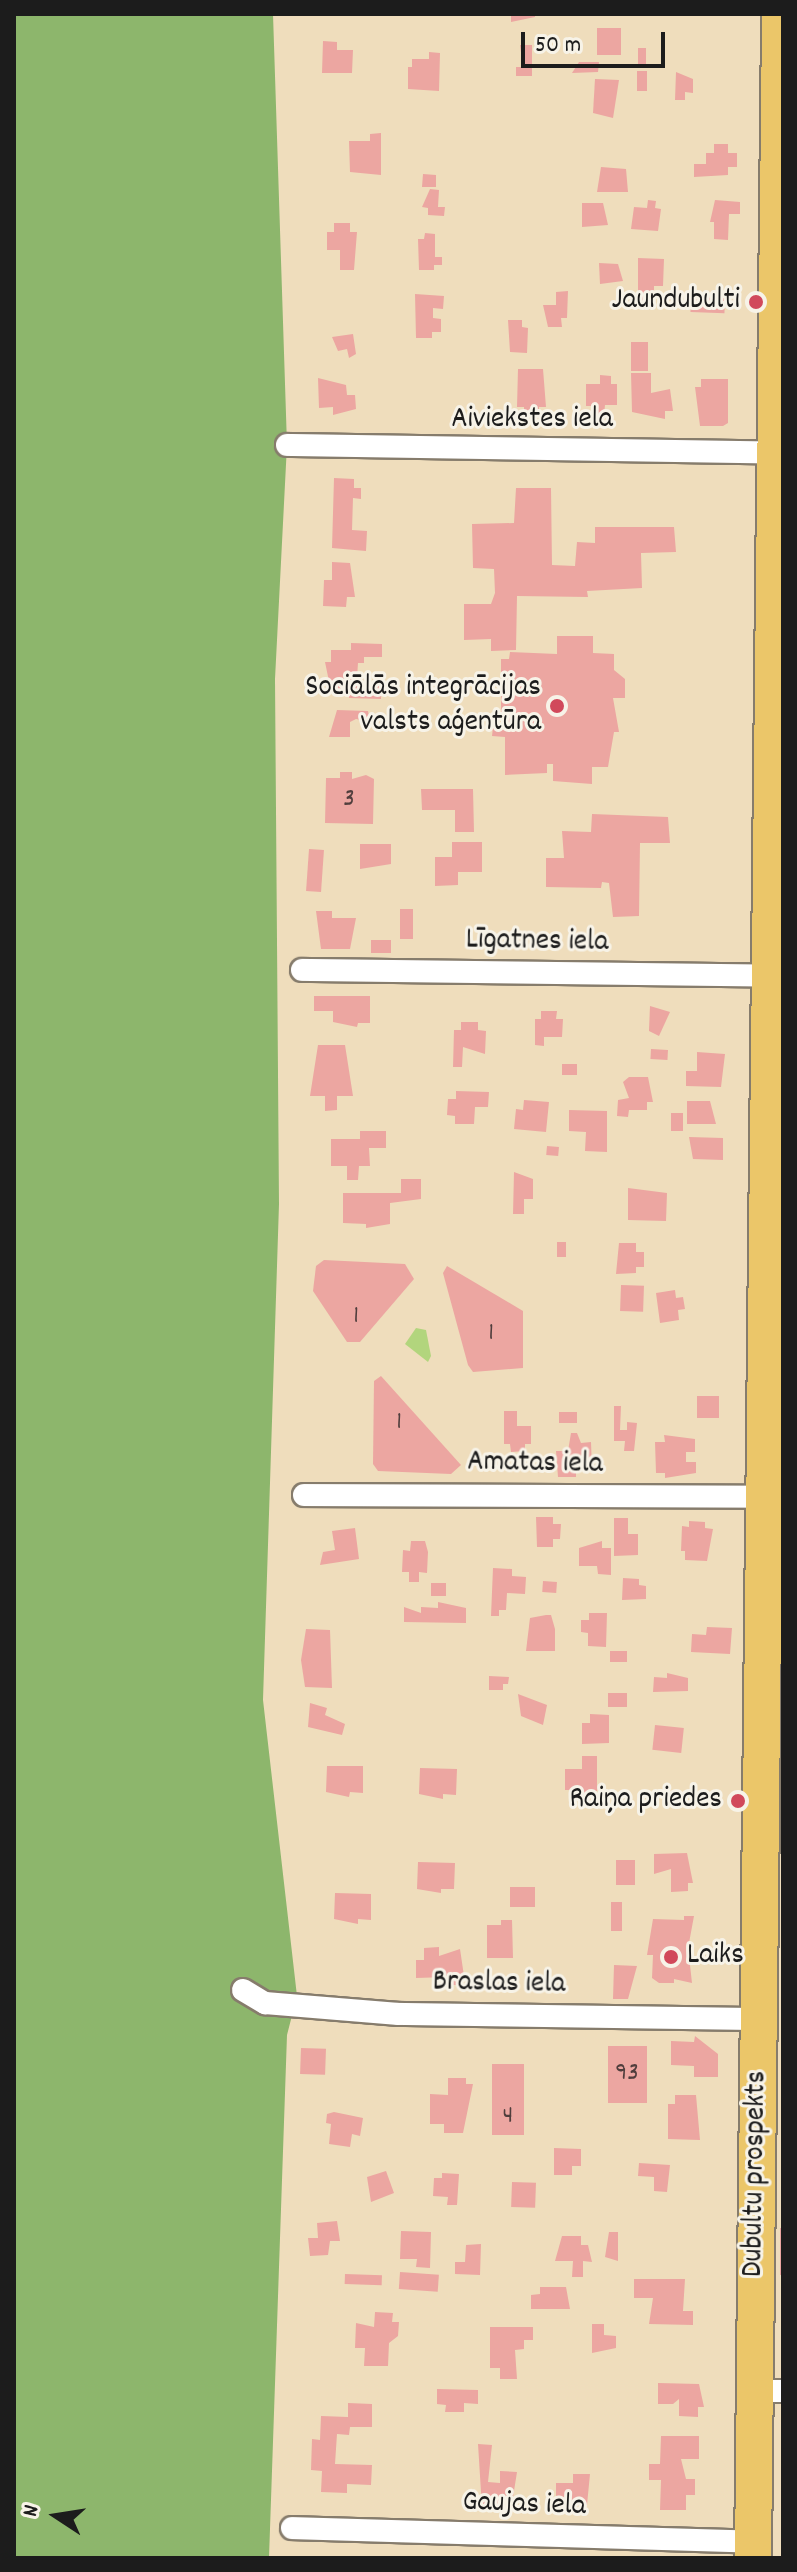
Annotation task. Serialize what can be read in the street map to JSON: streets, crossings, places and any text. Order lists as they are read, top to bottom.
{
  "streets": {
    "main road": ["Dubultu prospekts"],
    "street": [
      "Aiviekstes iela",
      "Līgatnes iela",
      "Amatas iela",
      "Braslas iela",
      "Gaujas iela"
    ]
  },
  "crossings": [
    ["Aiviekstes iela", "Dubultu prospekts"],
    ["Līgatnes iela", "Dubultu prospekts"],
    ["Amatas iela", "Dubultu prospekts"],
    ["Braslas iela", "Dubultu prospekts"],
    ["Dubultu prospekts", "Gaujas iela"]
  ],
  "places": [
    "Jaundubulti",
    "Sociālās integrācijas valsts aģentūra",
    "Raiņa priedes",
    "Laiks"
  ],
  "house_numbers": [
    "3",
    "1",
    "1",
    "1",
    "93",
    "4"
  ],
  "scale_bar": "50 m",
  "north": "left"
}
